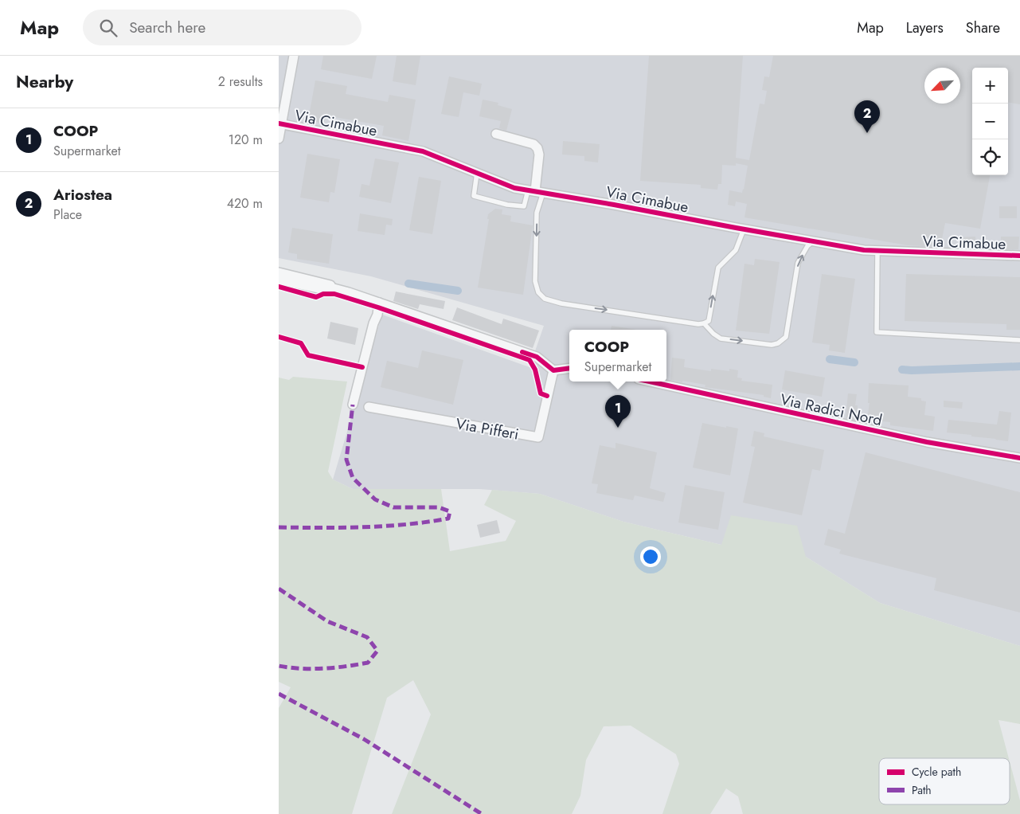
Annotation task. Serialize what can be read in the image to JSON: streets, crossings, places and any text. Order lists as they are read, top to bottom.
{
  "streets": {
    "street": ["Via Cimabue", "Via Radici Nord", "Via Pifferi"]
  },
  "legend": ["Cycle path", "Path"],
  "north": "bottom left",
  "page": {
    "header": "Map",
    "search": "Search here",
    "nav": ["Map", "Layers", "Share"],
    "heading": ["Nearby", "2 results"],
    "map_buttons": ["+", "−"],
    "pins": ["2", "1"],
    "list": [
      {
        "mark": "1",
        "name": "COOP",
        "note": "Supermarket",
        "value": "120 m"
      },
      {
        "mark": "2",
        "name": "Ariostea",
        "note": "Place",
        "value": "420 m"
      }
    ],
    "popup": ["COOP", "Supermarket"]
  }
}
